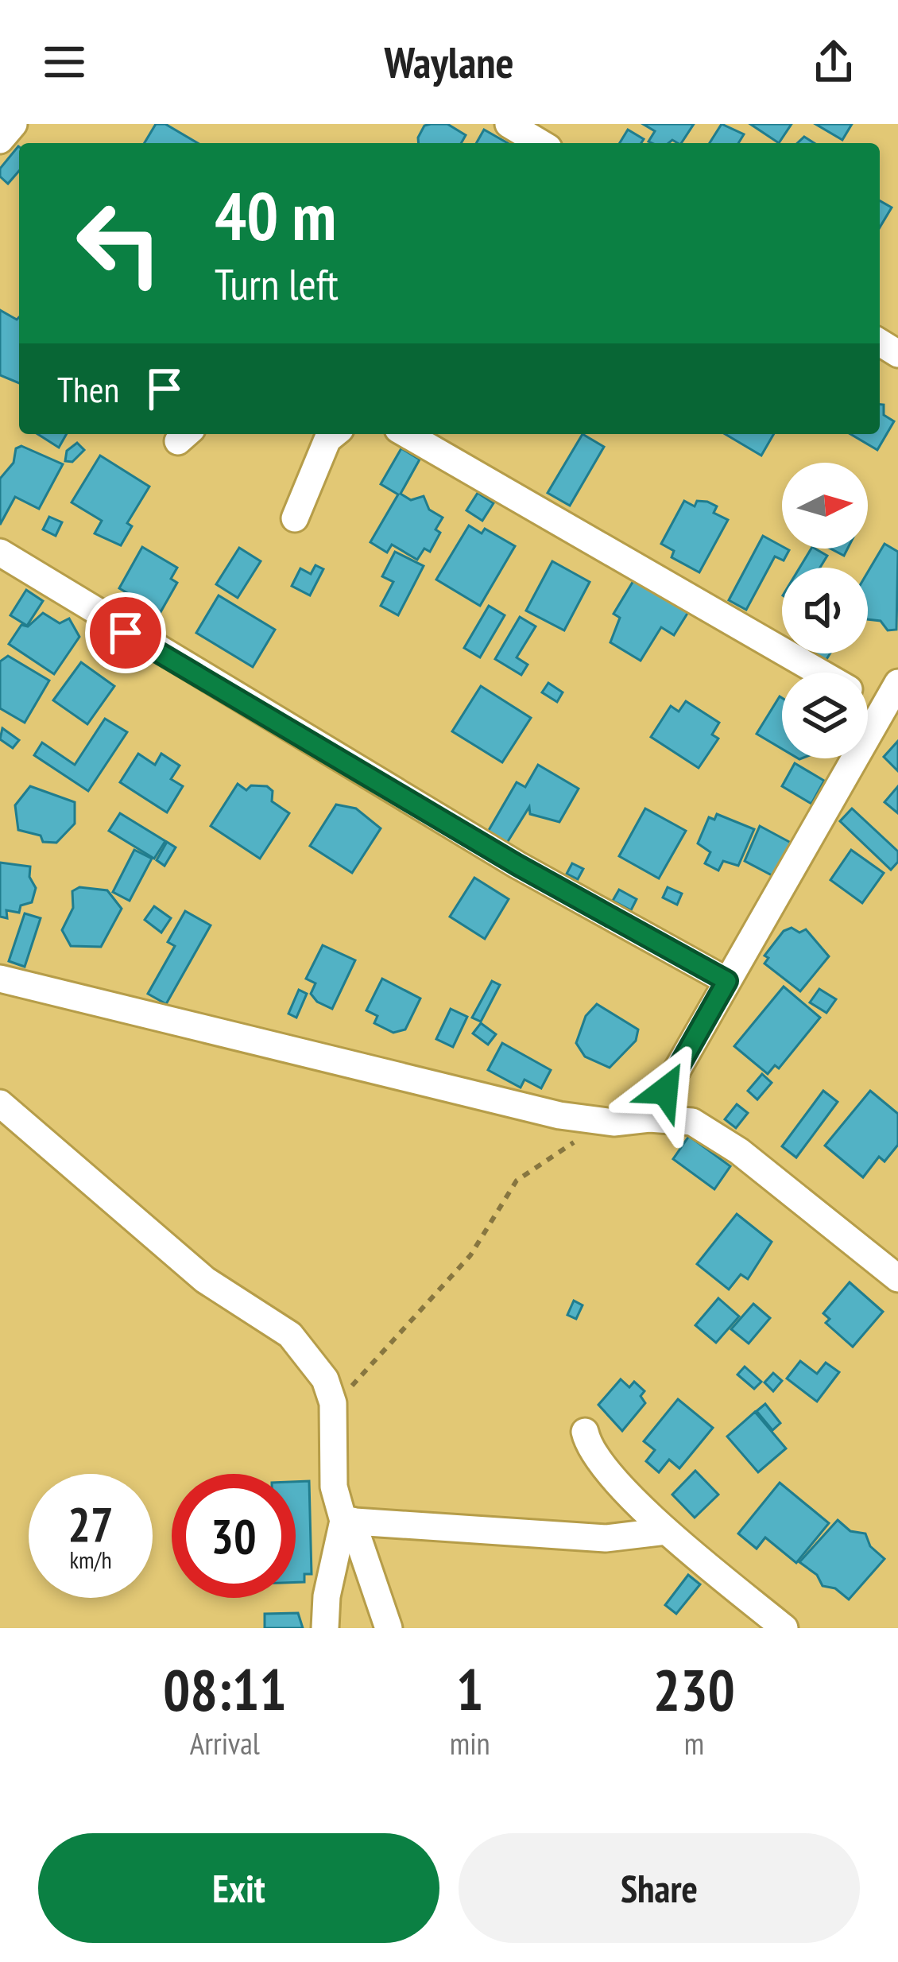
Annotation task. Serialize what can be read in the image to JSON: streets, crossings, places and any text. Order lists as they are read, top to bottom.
{
  "north": "right",
  "page": {
    "header": "Waylane",
    "turn": ["40 m", "Turn left"],
    "then": "Then",
    "speed": "27 km/h",
    "limit": "30",
    "eta": [
      "08:11",
      "Arrival",
      "1",
      "min",
      "230",
      "m"
    ],
    "buttons": ["Exit", "Share"]
  }
}
